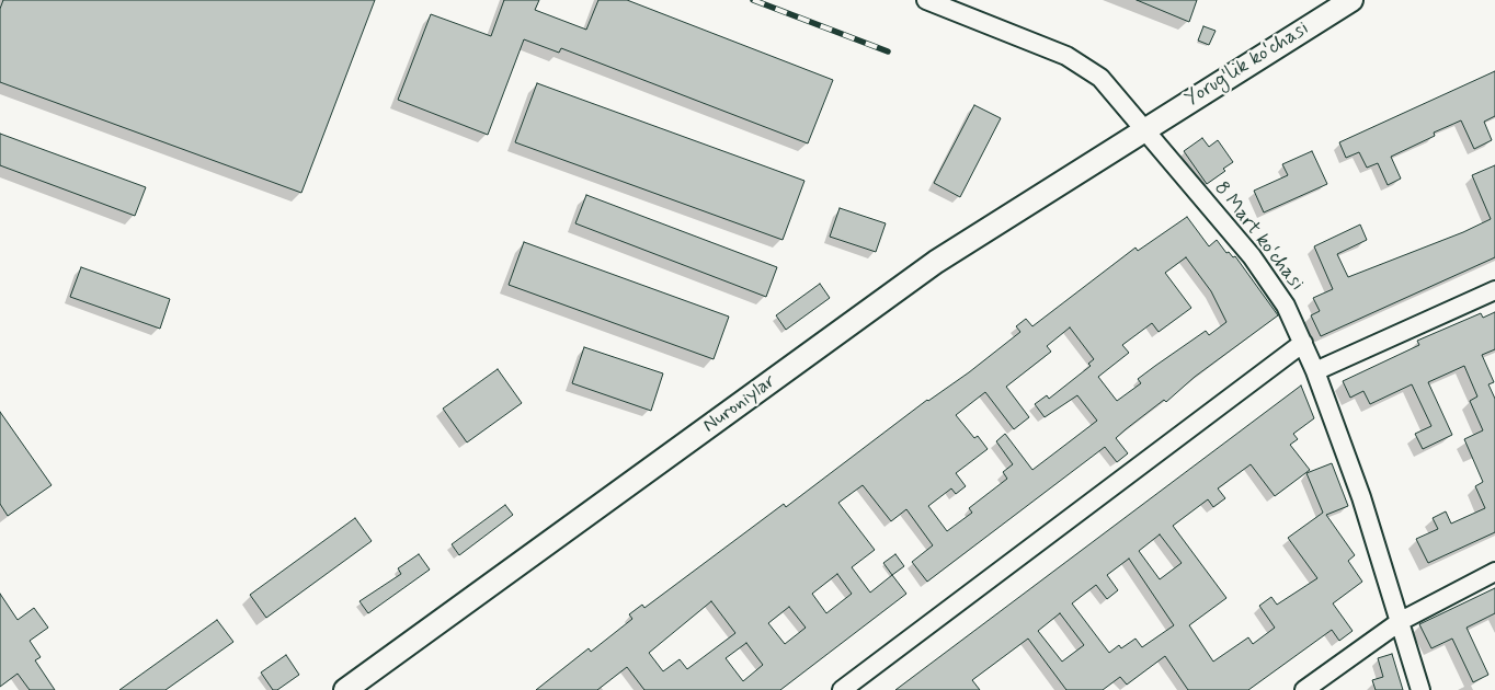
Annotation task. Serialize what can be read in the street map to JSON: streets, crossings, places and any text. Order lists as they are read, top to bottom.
{
  "streets": {
    "main road": ["Yorug'lik koʻchasi", "Nuroniylar"],
    "street": ["8 Mart koʻchasi"]
  },
  "crossings": [
    ["Yorug'lik koʻchasi", "8 Mart koʻchasi"],
    ["Yorug'lik koʻchasi", "Nuroniylar"],
    ["8 Mart koʻchasi", "Nuroniylar"]
  ]
}
